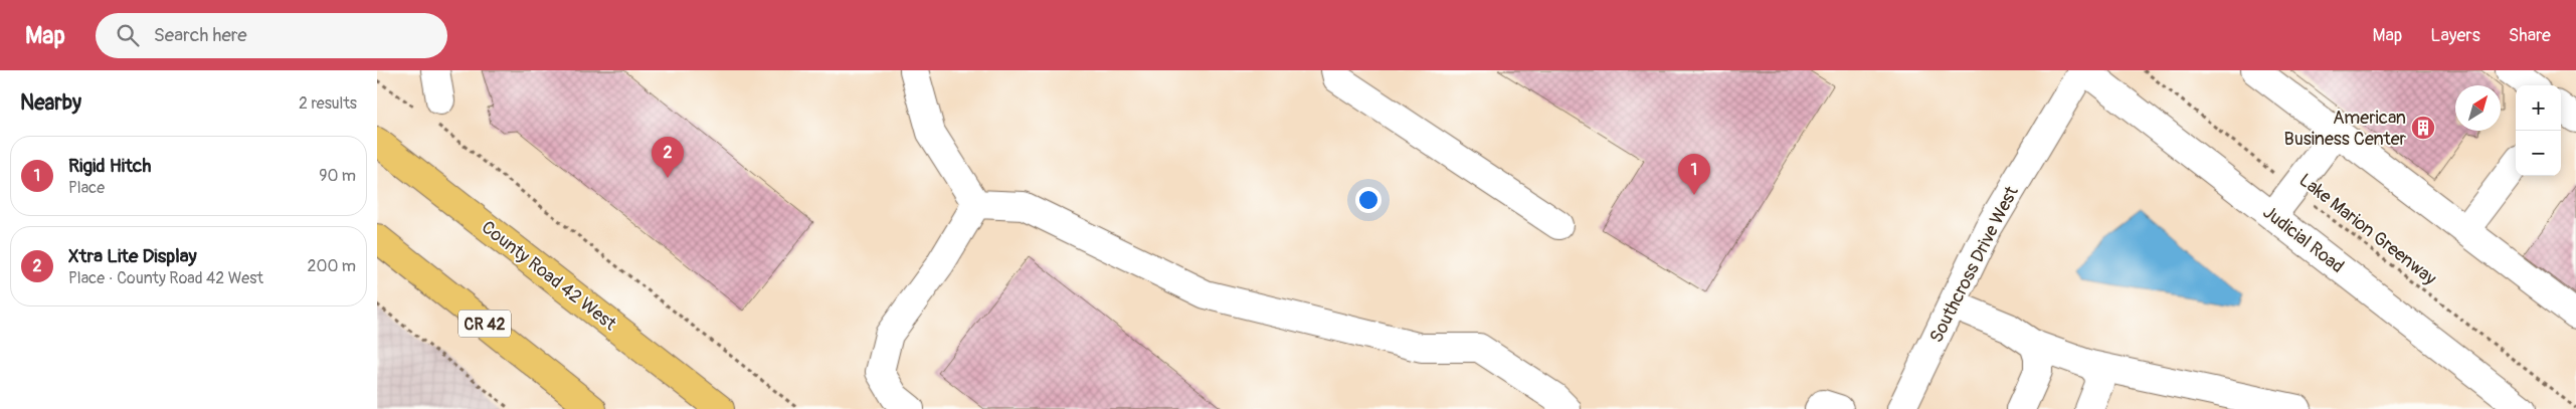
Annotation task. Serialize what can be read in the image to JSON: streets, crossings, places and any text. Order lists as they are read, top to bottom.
{
  "streets": {
    "highway": ["County Road 42 West", "CR 42"],
    "street": ["Judicial Road", "Southcross Drive West"],
    "path": ["Lake Marion Greenway"]
  },
  "crossings": [
    ["Judicial Road", "Southcross Drive West"]
  ],
  "places": {
    "building": ["American Business Center"]
  },
  "north": "top right",
  "page": {
    "header": "Map",
    "search": "Search here",
    "nav": ["Map", "Layers", "Share"],
    "heading": ["Nearby", "2 results"],
    "map_buttons": ["+", "−"],
    "list": [
      {
        "mark": "1",
        "name": "Rigid Hitch",
        "note": "Place",
        "value": "90 m"
      },
      {
        "mark": "2",
        "name": "Xtra Lite Display",
        "note": "Place · County Road 42 West",
        "value": "200 m"
      }
    ],
    "pins": ["2", "1"]
  }
}
